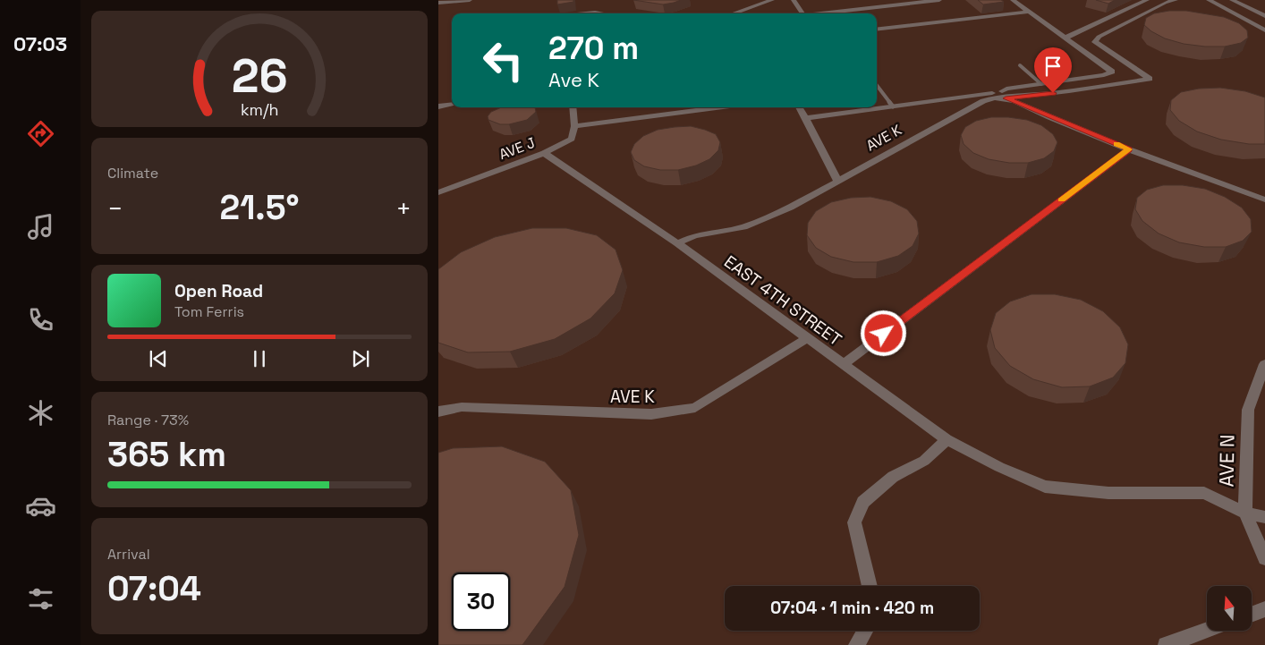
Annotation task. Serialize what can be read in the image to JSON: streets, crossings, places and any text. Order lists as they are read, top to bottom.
{
  "streets": {
    "street": [
      "AVE K",
      "AVE J",
      "EAST 4TH STREET",
      "AVE N"
    ]
  },
  "crossings": [
    ["AVE K", "EAST 4TH STREET"],
    ["AVE J", "EAST 4TH STREET"],
    ["EAST 4TH STREET", "AVE N"]
  ],
  "north": "top",
  "page": {
    "tabs": "07:03",
    "turn": ["270 m", "Ave K"],
    "tile": [
      "Climate",
      ["Range · 73%", "365 km"],
      ["Arrival", "07:04"]
    ],
    "heat": ["−", "21.5°", "+"],
    "song": ["Open Road", "Tom Ferris"],
    "limit": "30",
    "trip": "07:04 · 1 min · 420 m",
    "gauge": ["26", "km/h"]
  }
}
